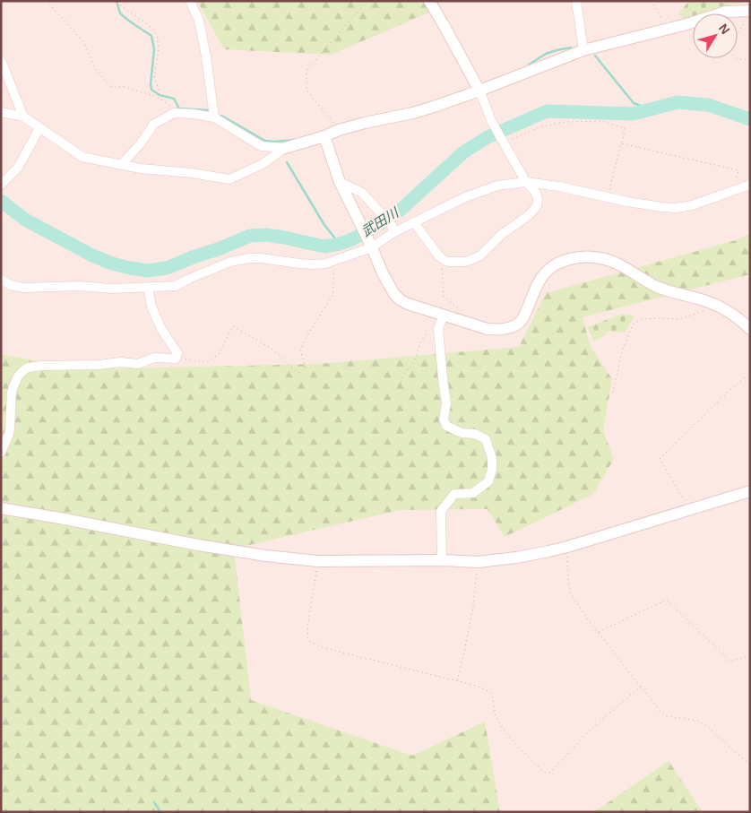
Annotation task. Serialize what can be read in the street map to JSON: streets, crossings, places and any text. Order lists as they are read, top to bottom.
{
  "water": ["武田川"],
  "north": "top right"
}
